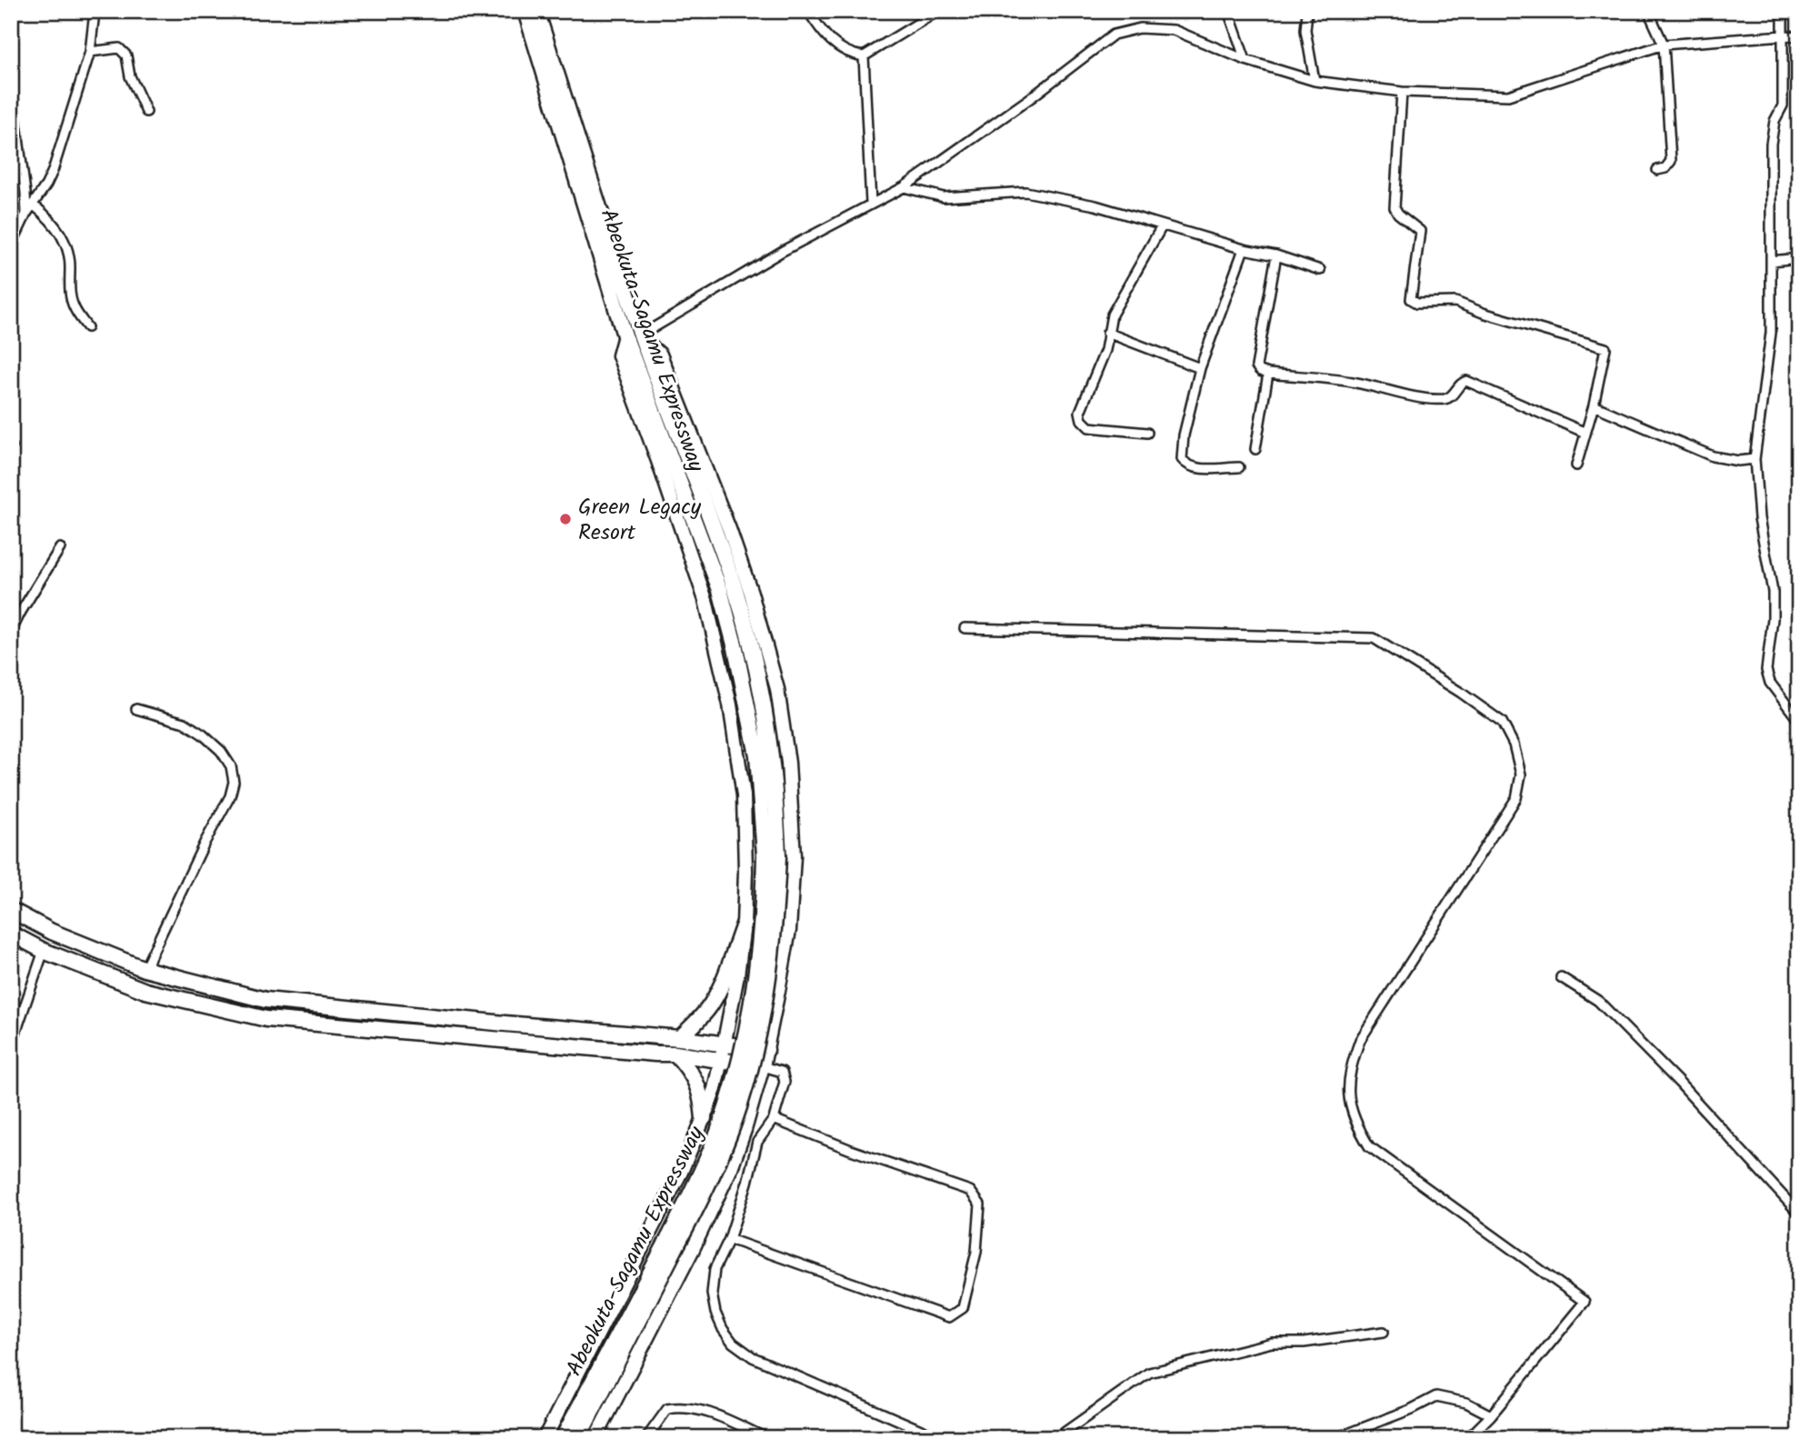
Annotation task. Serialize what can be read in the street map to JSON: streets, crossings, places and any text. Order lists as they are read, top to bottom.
{
  "streets": {
    "highway": ["Abeokuta-Sagamu Expressway"]
  },
  "places": ["Green Legacy Resort"]
}
